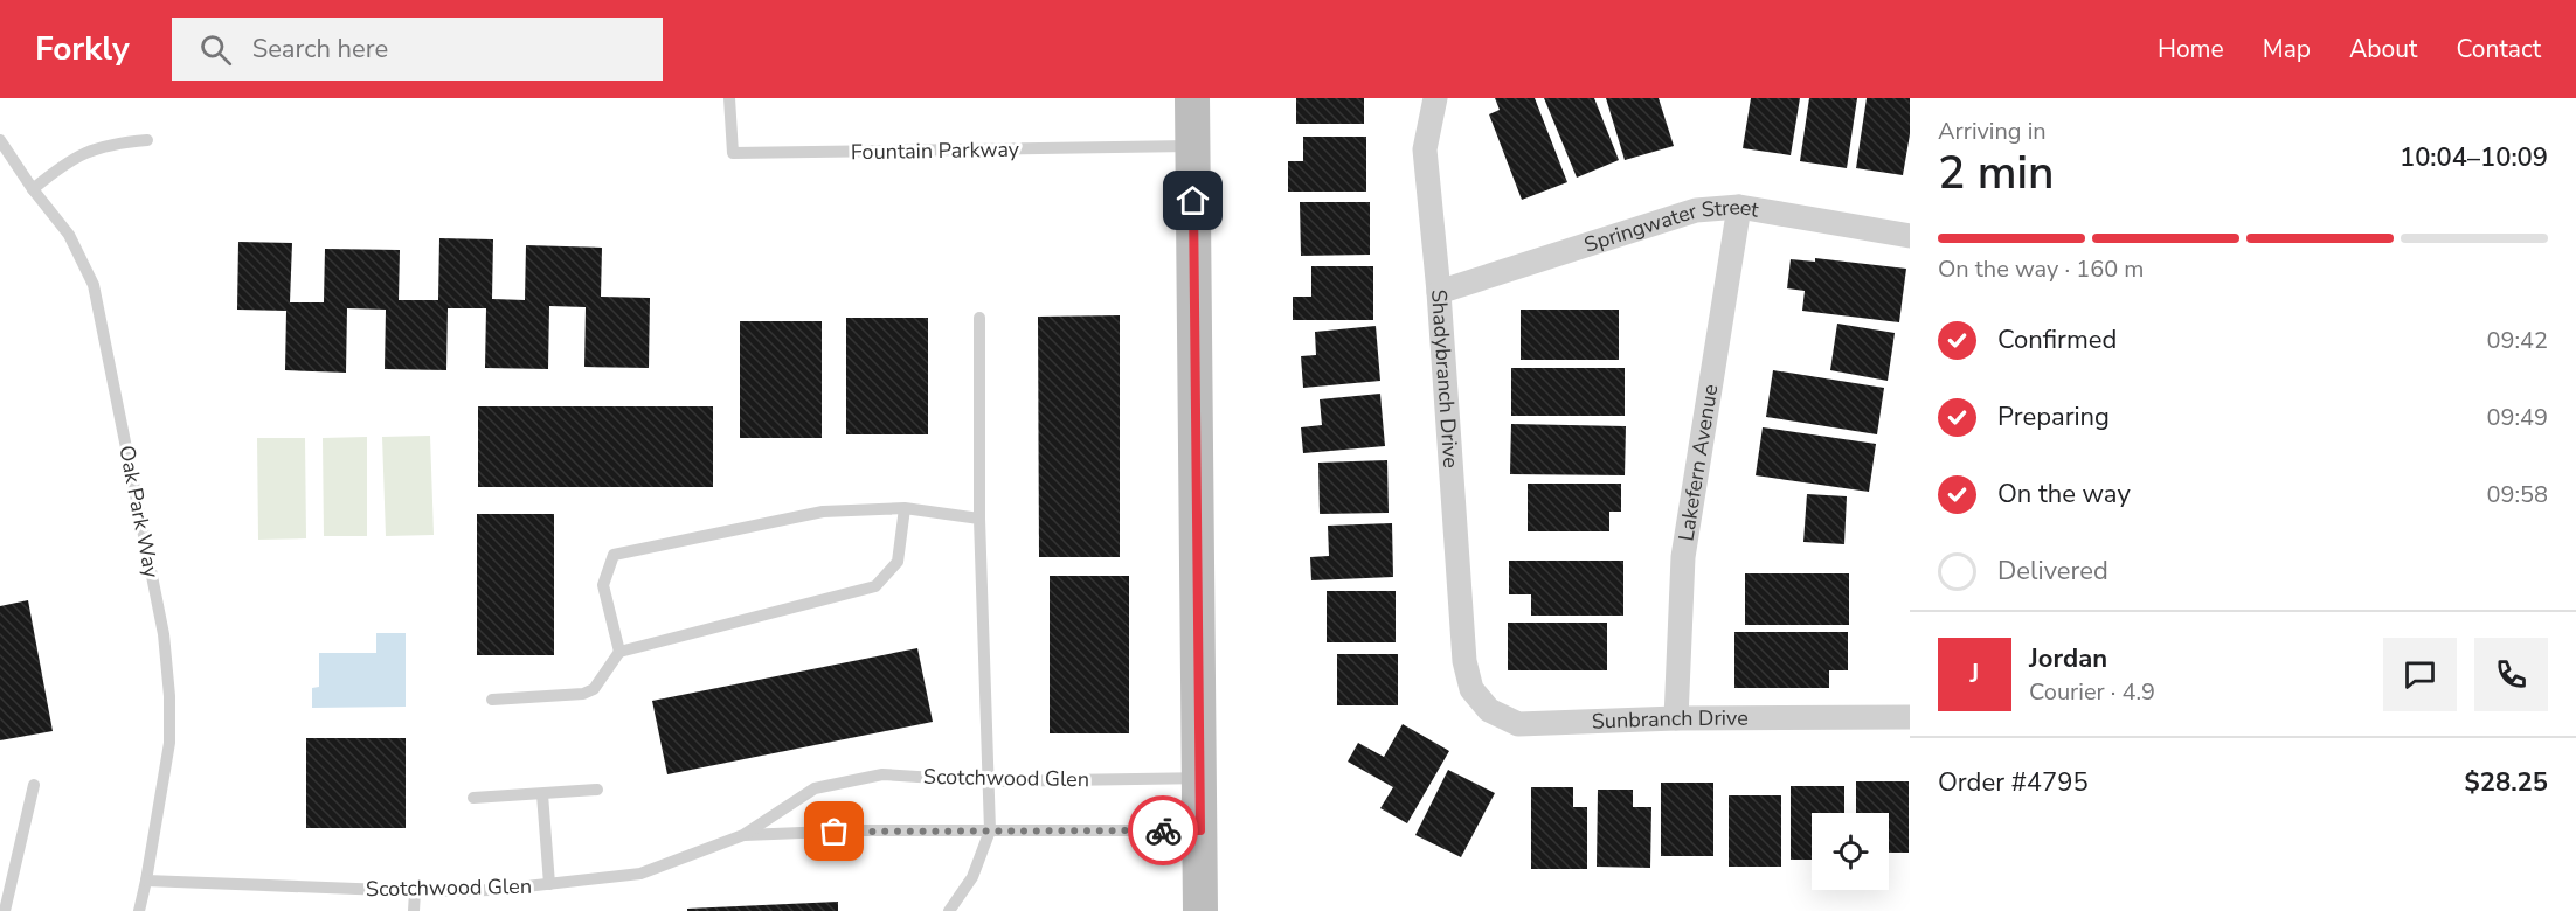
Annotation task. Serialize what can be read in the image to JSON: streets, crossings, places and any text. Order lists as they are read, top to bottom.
{
  "streets": {
    "street": [
      "Springwater Street",
      "Shadybranch Drive",
      "Lakefern Avenue",
      "Sunbranch Drive"
    ],
    "lane": ["Fountain Parkway", "Oak Park Way", "Scotchwood Glen"]
  },
  "crossings": [
    ["Springwater Street", "Shadybranch Drive"],
    ["Springwater Street", "Lakefern Avenue"],
    ["Shadybranch Drive", "Sunbranch Drive"],
    ["Lakefern Avenue", "Sunbranch Drive"],
    ["Oak Park Way", "Scotchwood Glen"]
  ],
  "page": {
    "header": "Forkly",
    "search": "Search here",
    "nav": [
      "Home",
      "Map",
      "About",
      "Contact"
    ],
    "heading": ["2 min", "Arriving in", "10:04–10:09"],
    "panel": [
      "Jordan",
      "Courier · 4.9",
      "Order #4795",
      "$28.25"
    ],
    "bar": "On the way · 160 m",
    "list": [
      ["Confirmed", "09:42"],
      ["Preparing", "09:49"],
      ["On the way", "09:58"],
      "Delivered"
    ],
    "round": "J"
  }
}
